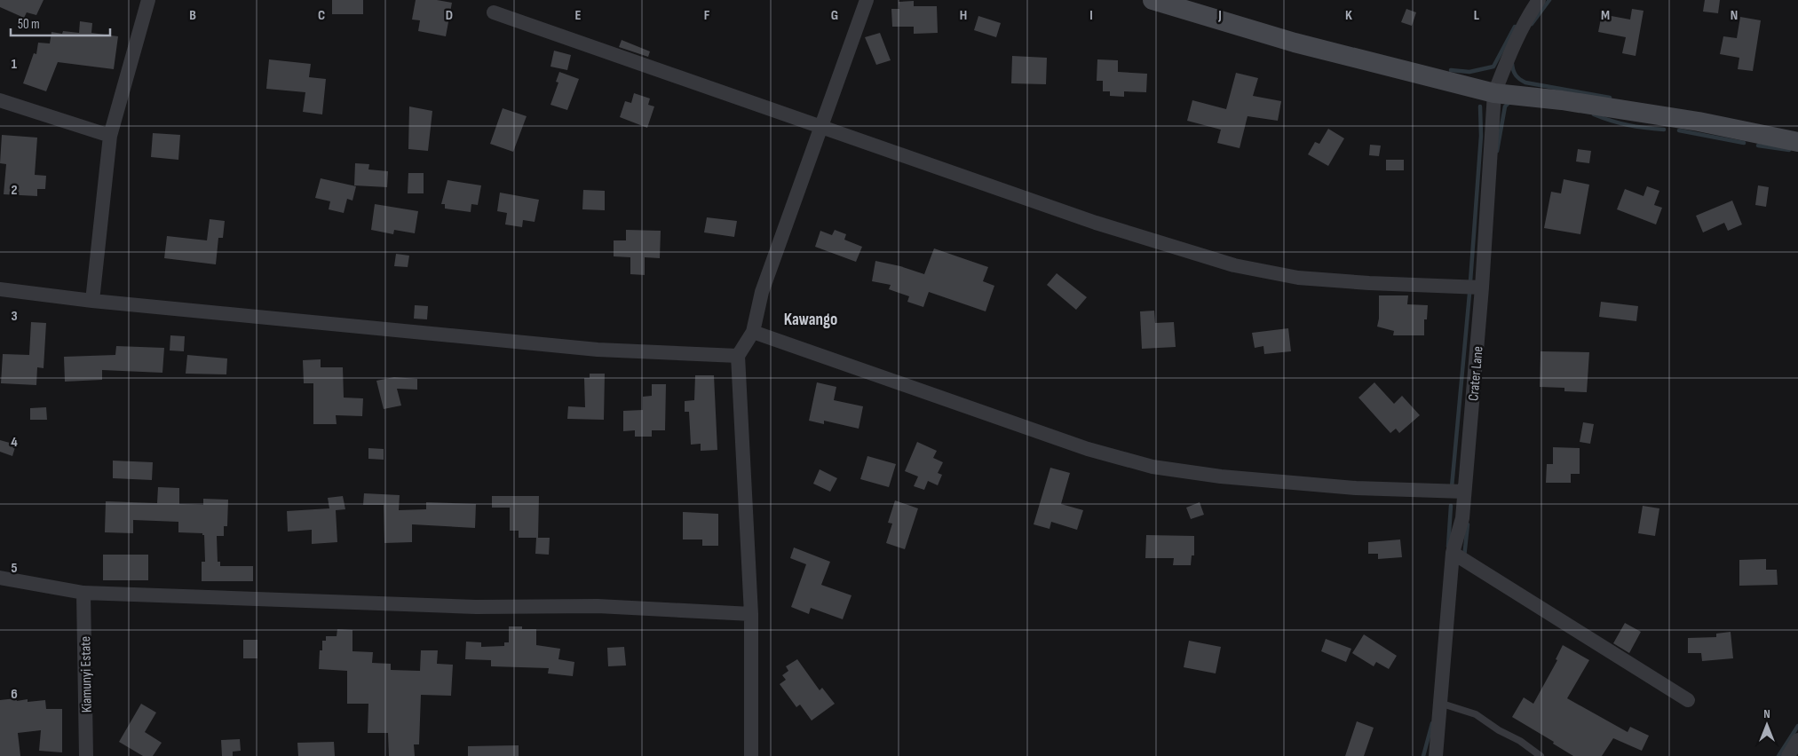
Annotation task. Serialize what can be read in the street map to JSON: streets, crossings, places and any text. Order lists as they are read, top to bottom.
{
  "streets": {
    "street": ["Crater Lane", "Kiamunyi Estate"]
  },
  "districts": ["Kawango"],
  "scale_bar": "50 m",
  "north": "top",
  "grid": {
    "columns": [
      "B",
      "C",
      "D",
      "E",
      "F",
      "G",
      "H",
      "I",
      "J",
      "K",
      "L",
      "M",
      "N"
    ],
    "rows": [
      "1",
      "2",
      "3",
      "4",
      "5",
      "6"
    ]
  }
}
